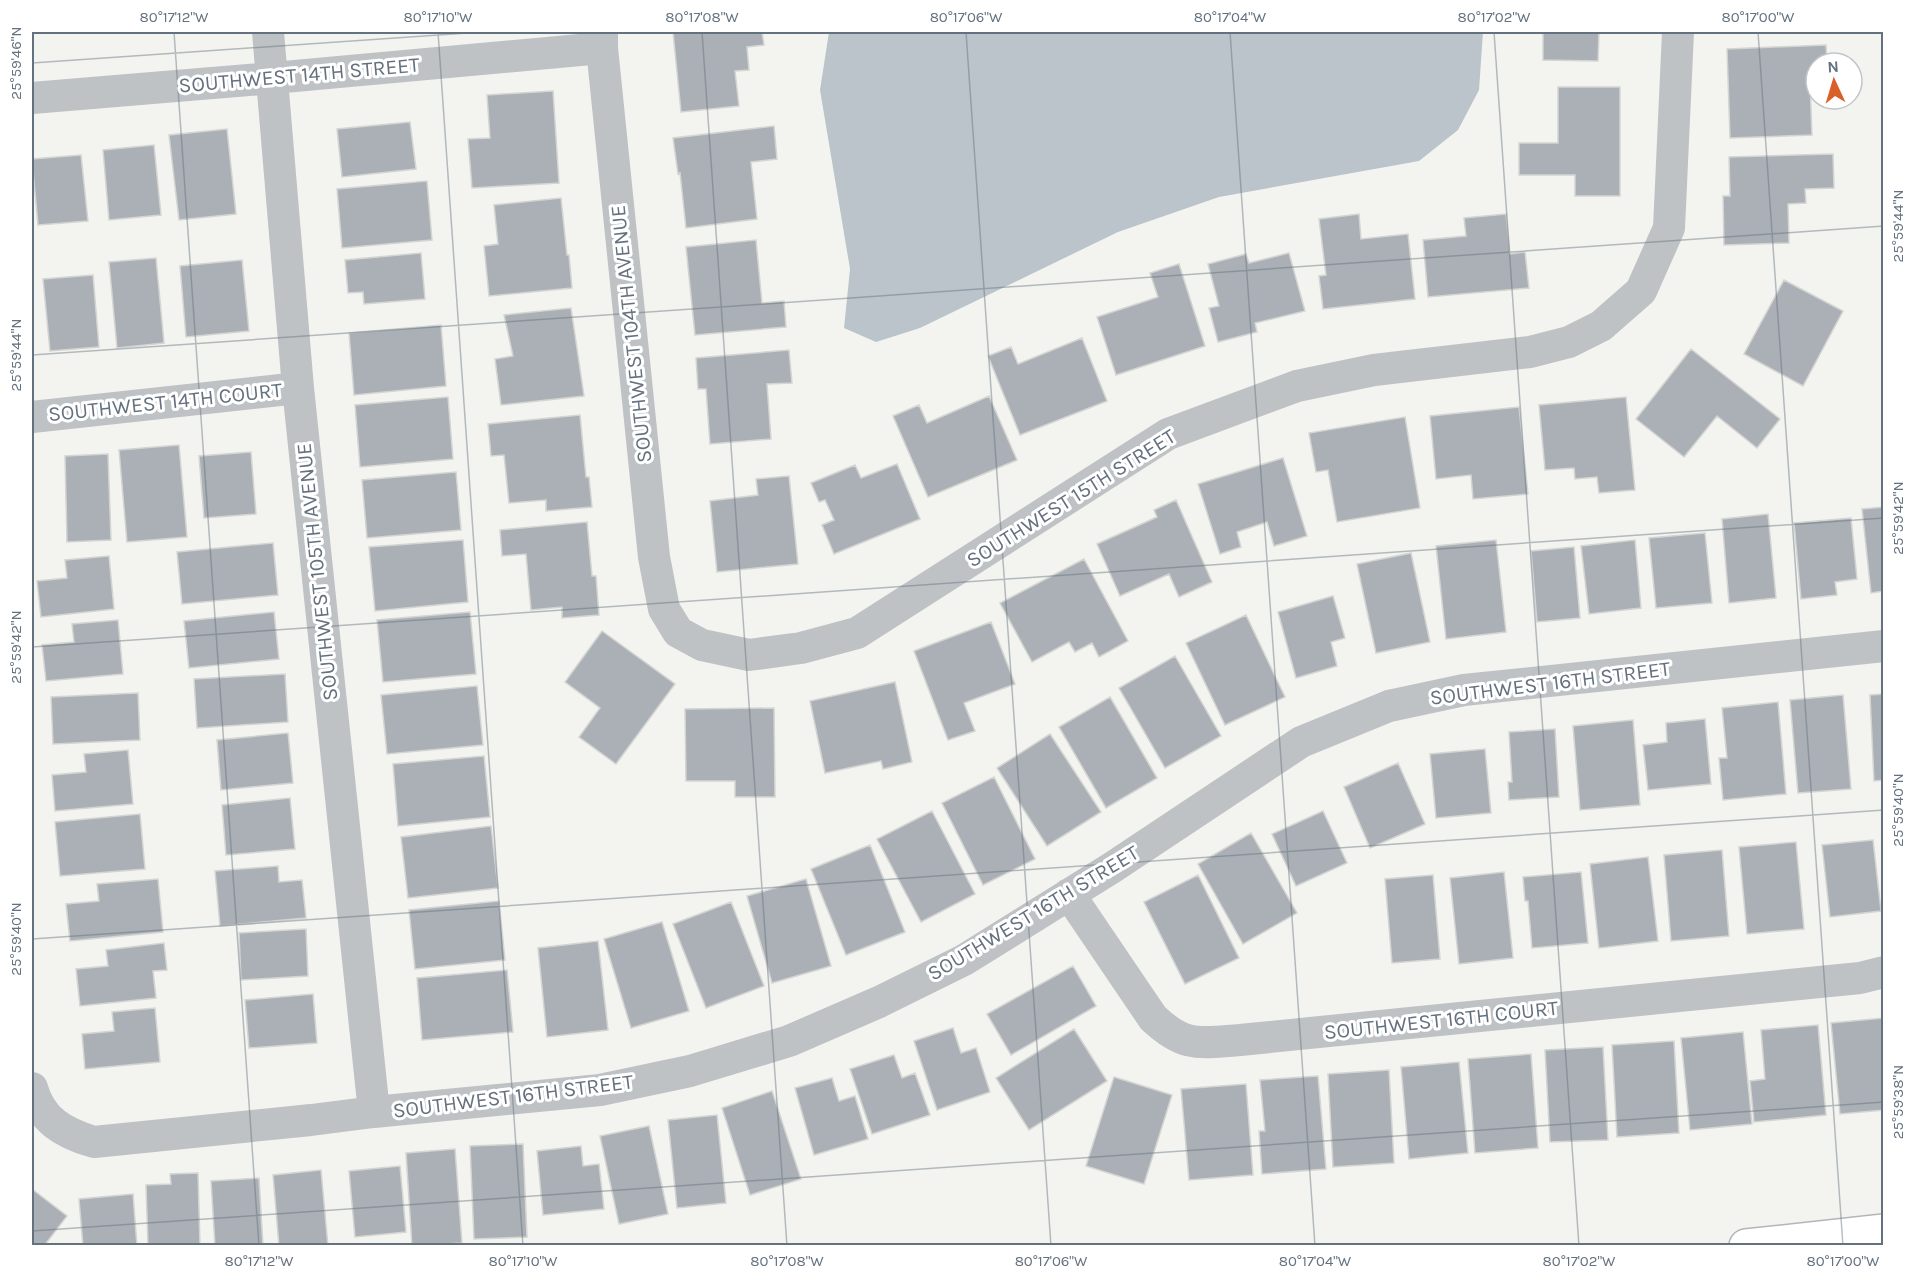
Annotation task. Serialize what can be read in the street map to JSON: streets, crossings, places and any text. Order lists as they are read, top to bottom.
{
  "streets": {
    "street": [
      "SOUTHWEST 14TH STREET",
      "SOUTHWEST 104TH AVENUE",
      "SOUTHWEST 14TH COURT",
      "SOUTHWEST 15TH STREET",
      "SOUTHWEST 105TH AVENUE",
      "SOUTHWEST 16TH STREET",
      "SOUTHWEST 16TH COURT"
    ]
  },
  "crossings": [
    ["SOUTHWEST 14TH STREET", "SOUTHWEST 104TH AVENUE"],
    ["SOUTHWEST 14TH STREET", "SOUTHWEST 105TH AVENUE"],
    ["SOUTHWEST 104TH AVENUE", "SOUTHWEST 15TH STREET"],
    ["SOUTHWEST 14TH COURT", "SOUTHWEST 105TH AVENUE"],
    ["SOUTHWEST 105TH AVENUE", "SOUTHWEST 16TH STREET"],
    ["SOUTHWEST 16TH STREET", "SOUTHWEST 16TH COURT"]
  ],
  "north": "top",
  "coordinates": [
    "80°17'12\"W",
    "80°17'10\"W",
    "80°17'08\"W",
    "80°17'06\"W",
    "80°17'04\"W",
    "80°17'02\"W",
    "80°17'00\"W",
    "25°59'46\"N",
    "25°59'44\"N",
    "25°59'42\"N",
    "25°59'40\"N",
    "25°59'38\"N"
  ]
}
